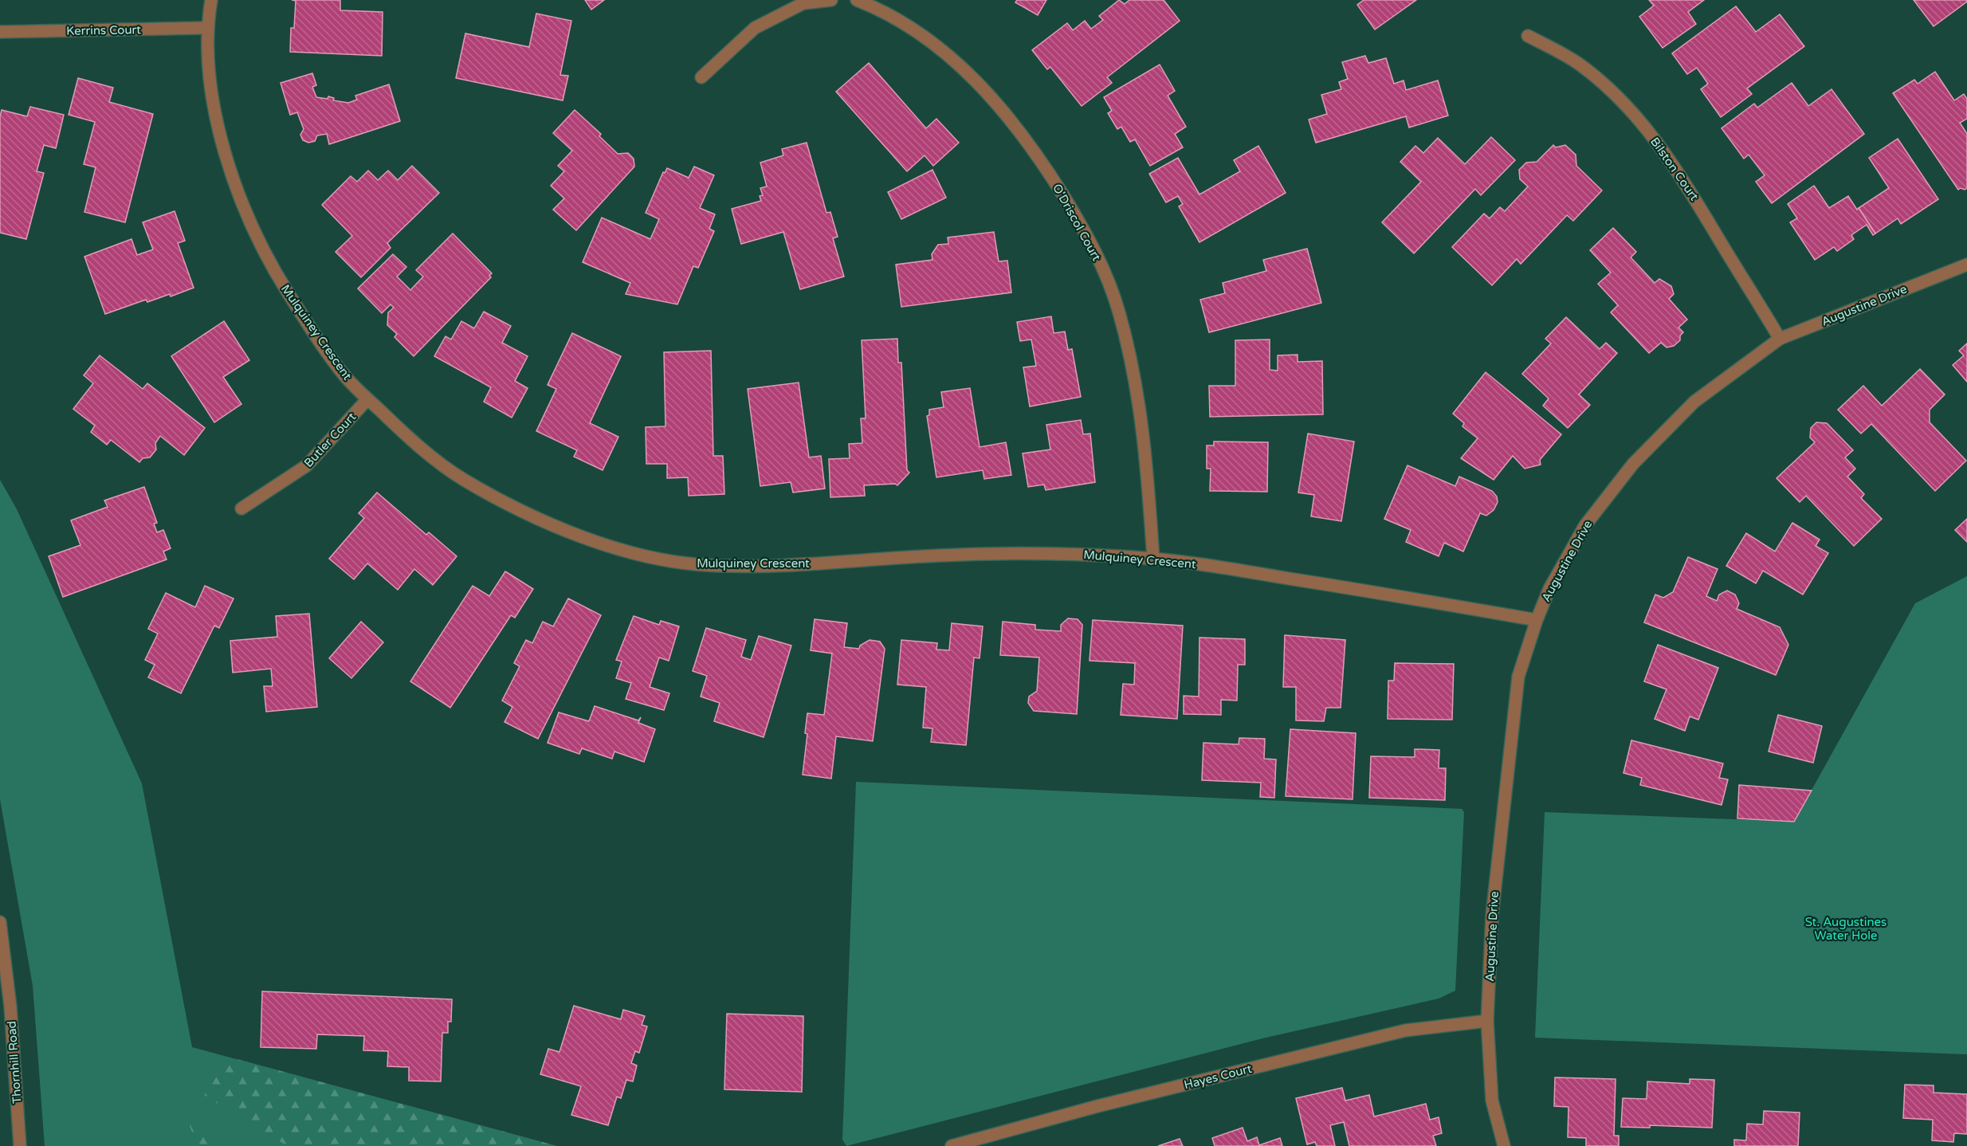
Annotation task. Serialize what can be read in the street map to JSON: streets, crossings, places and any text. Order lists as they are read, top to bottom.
{
  "streets": {
    "street": [
      "Kerrins Court",
      "Bilston Court",
      "O'Driscol Court",
      "Augustine Drive",
      "Mulquiney Crescent",
      "Butler Court",
      "Thornhill Road",
      "Hayes Court"
    ]
  },
  "crossings": [
    ["Kerrins Court", "Mulquiney Crescent"],
    ["Bilston Court", "Augustine Drive"],
    ["O'Driscol Court", "Mulquiney Crescent"],
    ["Augustine Drive", "Mulquiney Crescent"],
    ["Augustine Drive", "Hayes Court"],
    ["Mulquiney Crescent", "Butler Court"]
  ],
  "parks": ["St. Augustines Water Hole"]
}
